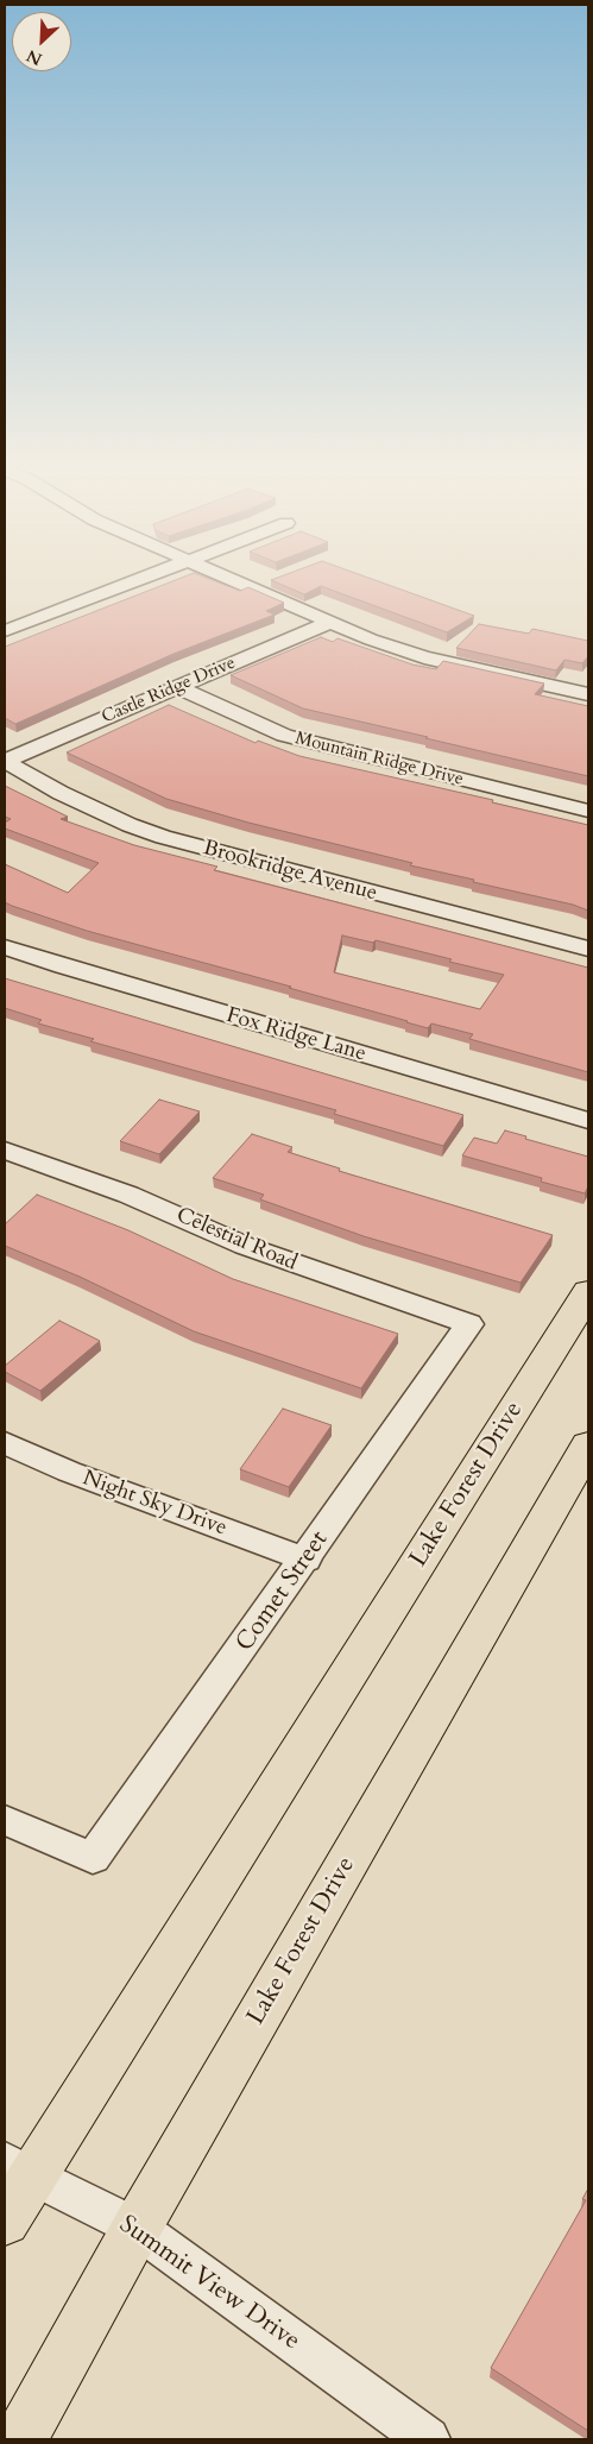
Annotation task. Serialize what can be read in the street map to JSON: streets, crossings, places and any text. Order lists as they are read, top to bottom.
{
  "streets": {
    "main road": ["Lake Forest Drive"],
    "street": [
      "Castle Ridge Drive",
      "Mountain Ridge Drive",
      "Brookridge Avenue",
      "Fox Ridge Lane",
      "Celestial Road",
      "Night Sky Drive",
      "Comet Street",
      "Summit View Drive"
    ]
  },
  "crossings": [
    ["Castle Ridge Drive", "Mountain Ridge Drive"],
    ["Castle Ridge Drive", "Brookridge Avenue"],
    ["Celestial Road", "Comet Street"],
    ["Lake Forest Drive", "Summit View Drive"],
    ["Night Sky Drive", "Comet Street"]
  ],
  "north": "bottom left"
}
